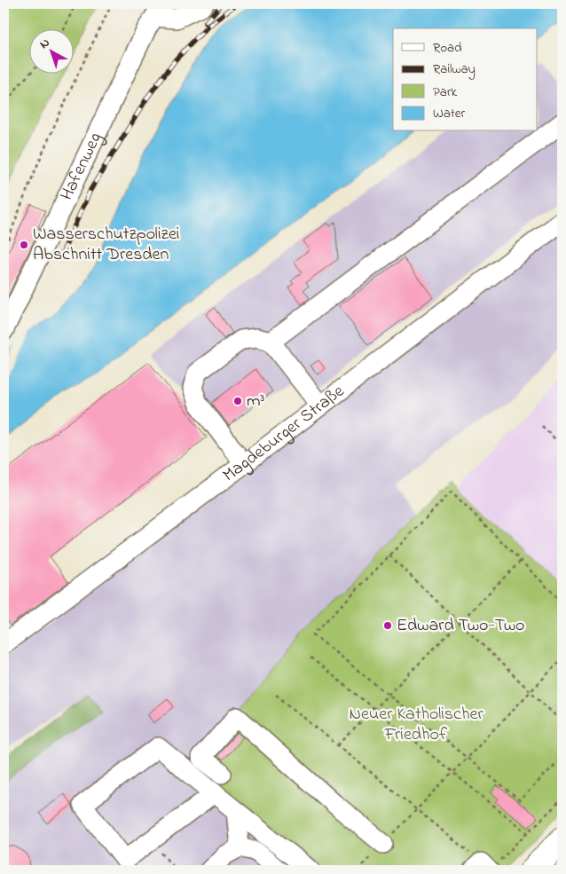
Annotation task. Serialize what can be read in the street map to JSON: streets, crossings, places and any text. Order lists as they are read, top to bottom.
{
  "streets": {
    "street": ["Hafenweg", "Magdeburger Straße"]
  },
  "parks": ["Neuer Katholischer Friedhof"],
  "places": ["Wasserschutzpolizei Abschnitt Dresden", "m³", "Edward Two-Two"],
  "legend": [
    "Road",
    "Railway",
    "Park",
    "Water"
  ],
  "north": "top left"
}
